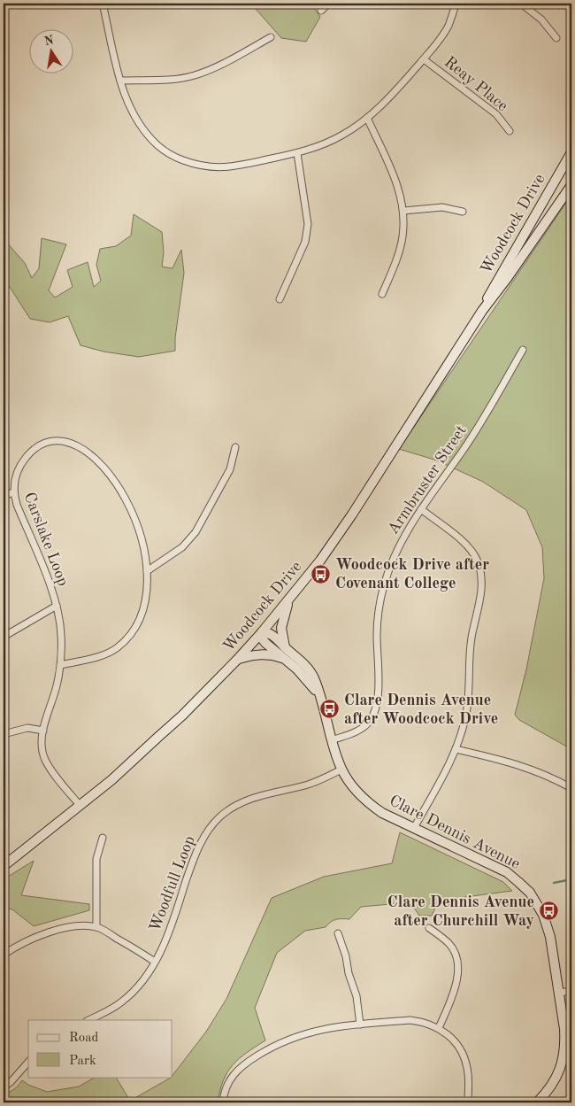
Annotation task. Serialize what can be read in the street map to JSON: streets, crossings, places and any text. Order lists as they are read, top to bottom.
{
  "streets": {
    "main road": ["Woodcock Drive", "Clare Dennis Avenue"],
    "street": [
      "Reay Place",
      "Armbruster Street",
      "Carslake Loop",
      "Woodfull Loop"
    ]
  },
  "crossings": [
    ["Woodcock Drive", "Carslake Loop"],
    ["Woodcock Drive", "Clare Dennis Avenue"],
    ["Armbruster Street", "Clare Dennis Avenue"],
    ["Clare Dennis Avenue", "Woodfull Loop"]
  ],
  "places": {
    "bus stop": ["Woodcock Drive after Covenant College", "Clare Dennis Avenue after Woodcock Drive", "Clare Dennis Avenue after Churchill Way"]
  },
  "legend": ["Road", "Park"],
  "north": "top"
}
